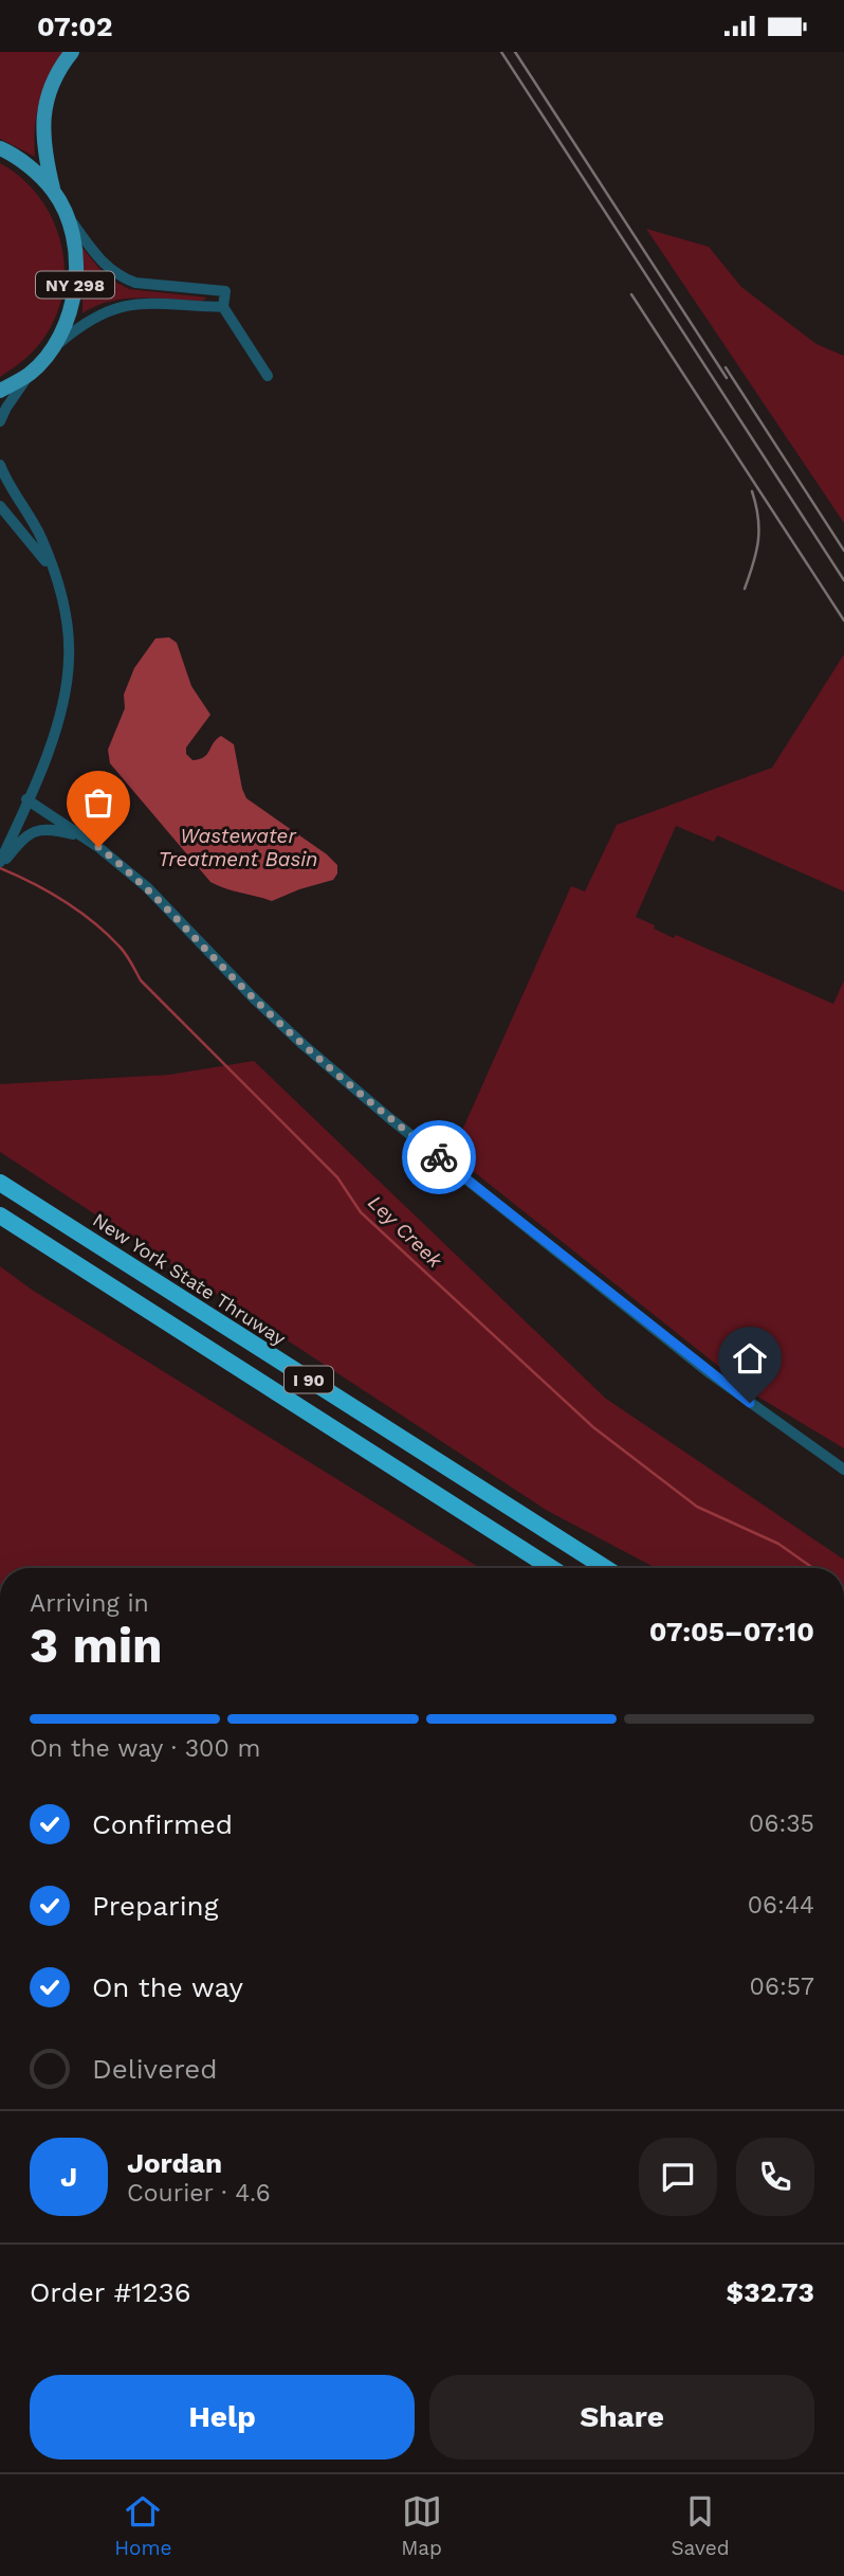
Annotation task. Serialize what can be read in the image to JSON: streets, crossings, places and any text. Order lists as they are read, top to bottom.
{
  "streets": {
    "highway": ["New York State Thruway", "I 90"],
    "main road": ["NY 298"]
  },
  "water": ["Wastewater Treatment Basin", "Ley Creek"],
  "page": {
    "status": "07:02",
    "heading": ["3 min", "Arriving in", "07:05–07:10"],
    "panel": [
      "Jordan",
      "Courier · 4.6",
      "Order #1236",
      "$32.73"
    ],
    "bar": "On the way · 300 m",
    "list": [
      ["Confirmed", "06:35"],
      ["Preparing", "06:44"],
      ["On the way", "06:57"],
      "Delivered"
    ],
    "round": "J",
    "buttons": ["Help", "Share"],
    "tabs": ["Home", "Map", "Saved"]
  }
}
